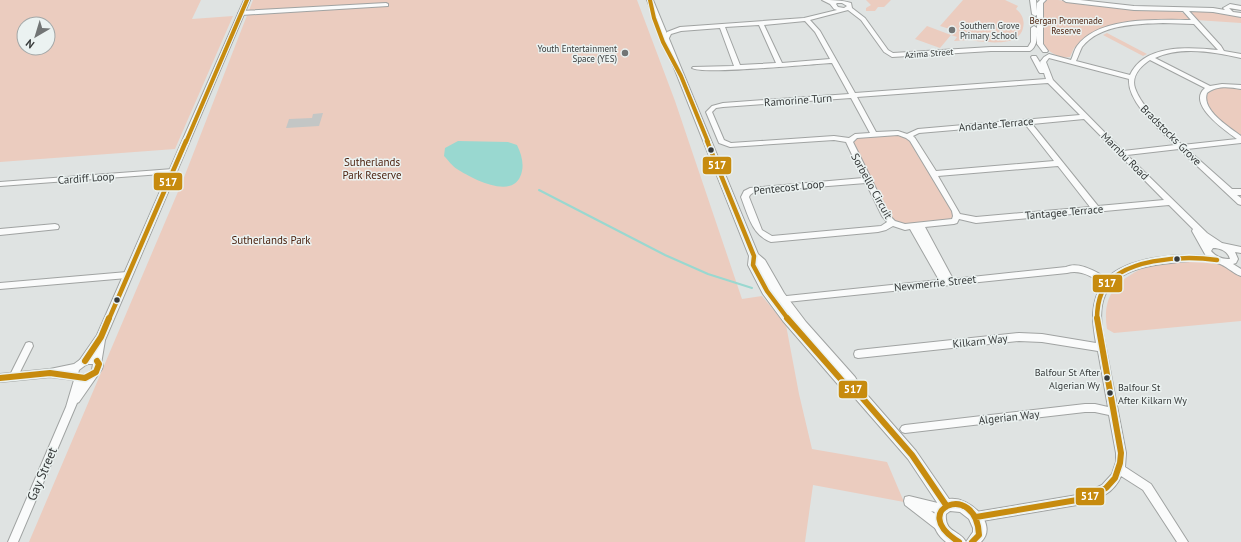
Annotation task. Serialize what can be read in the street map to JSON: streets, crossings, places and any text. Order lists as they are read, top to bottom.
{
  "streets": {
    "main road": ["Gay Street"],
    "street": [
      "Azima Street",
      "Ramorine Turn",
      "Andante Terrace",
      "Bradstocks Grove",
      "Marnbu Road",
      "Cardiff Loop",
      "Sorbello Circuit",
      "Pentecost Loop",
      "Tantagee Terrace",
      "Newmerrie Street",
      "Kilkarn Way",
      "Algerian Way"
    ]
  },
  "crossings": [
    ["Azima Street", "Marnbu Road"],
    ["Ramorine Turn", "Marnbu Road"],
    ["Ramorine Turn", "Sorbello Circuit"],
    ["Andante Terrace", "Marnbu Road"],
    ["Andante Terrace", "Sorbello Circuit"],
    ["Marnbu Road", "Tantagee Terrace"],
    ["Cardiff Loop", "Gay Street"],
    ["Sorbello Circuit", "Pentecost Loop"],
    ["Sorbello Circuit", "Tantagee Terrace"]
  ],
  "parks": ["Bergan Promenade Reserve", "Sutherlands Park Reserve", "Sutherlands Park"],
  "places": [
    "Southern Grove Primary School",
    "Youth Entertainment Space (YES)",
    "Balfour St After Algerian Wy",
    "Balfour St After Kilkarn Wy"
  ],
  "lines": ["transit line 517"],
  "north": "bottom left"
}
